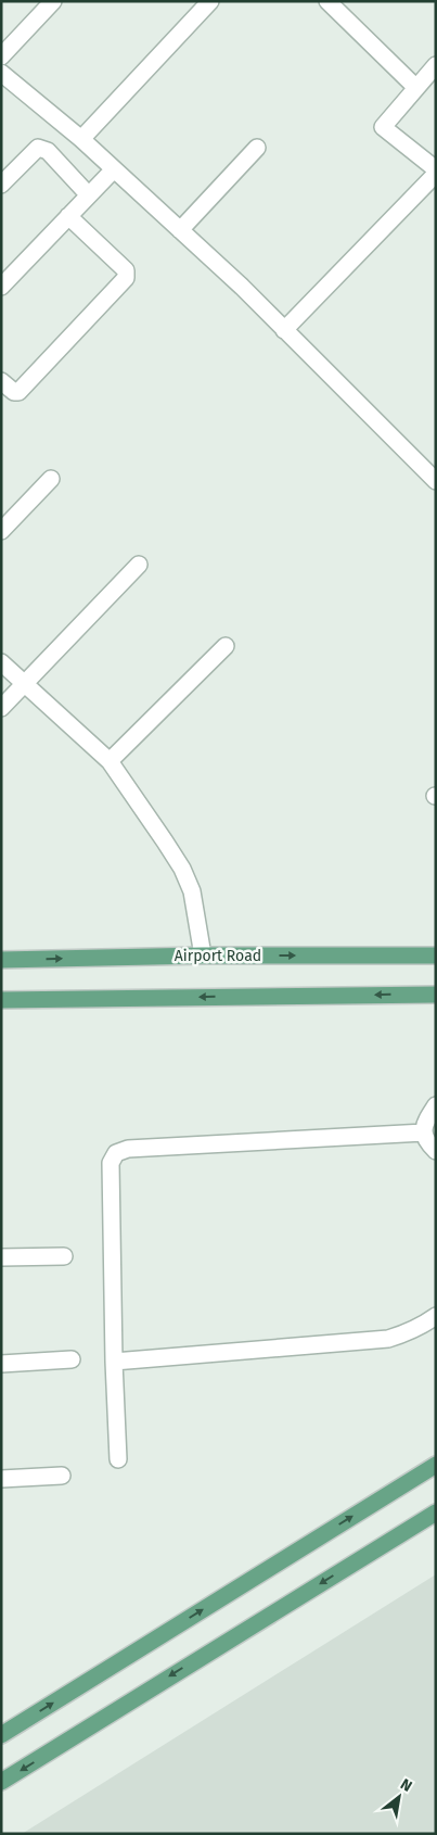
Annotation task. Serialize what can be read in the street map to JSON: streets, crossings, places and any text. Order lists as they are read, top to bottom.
{
  "streets": {
    "main road": ["Airport Road"]
  },
  "north": "top right"
}
